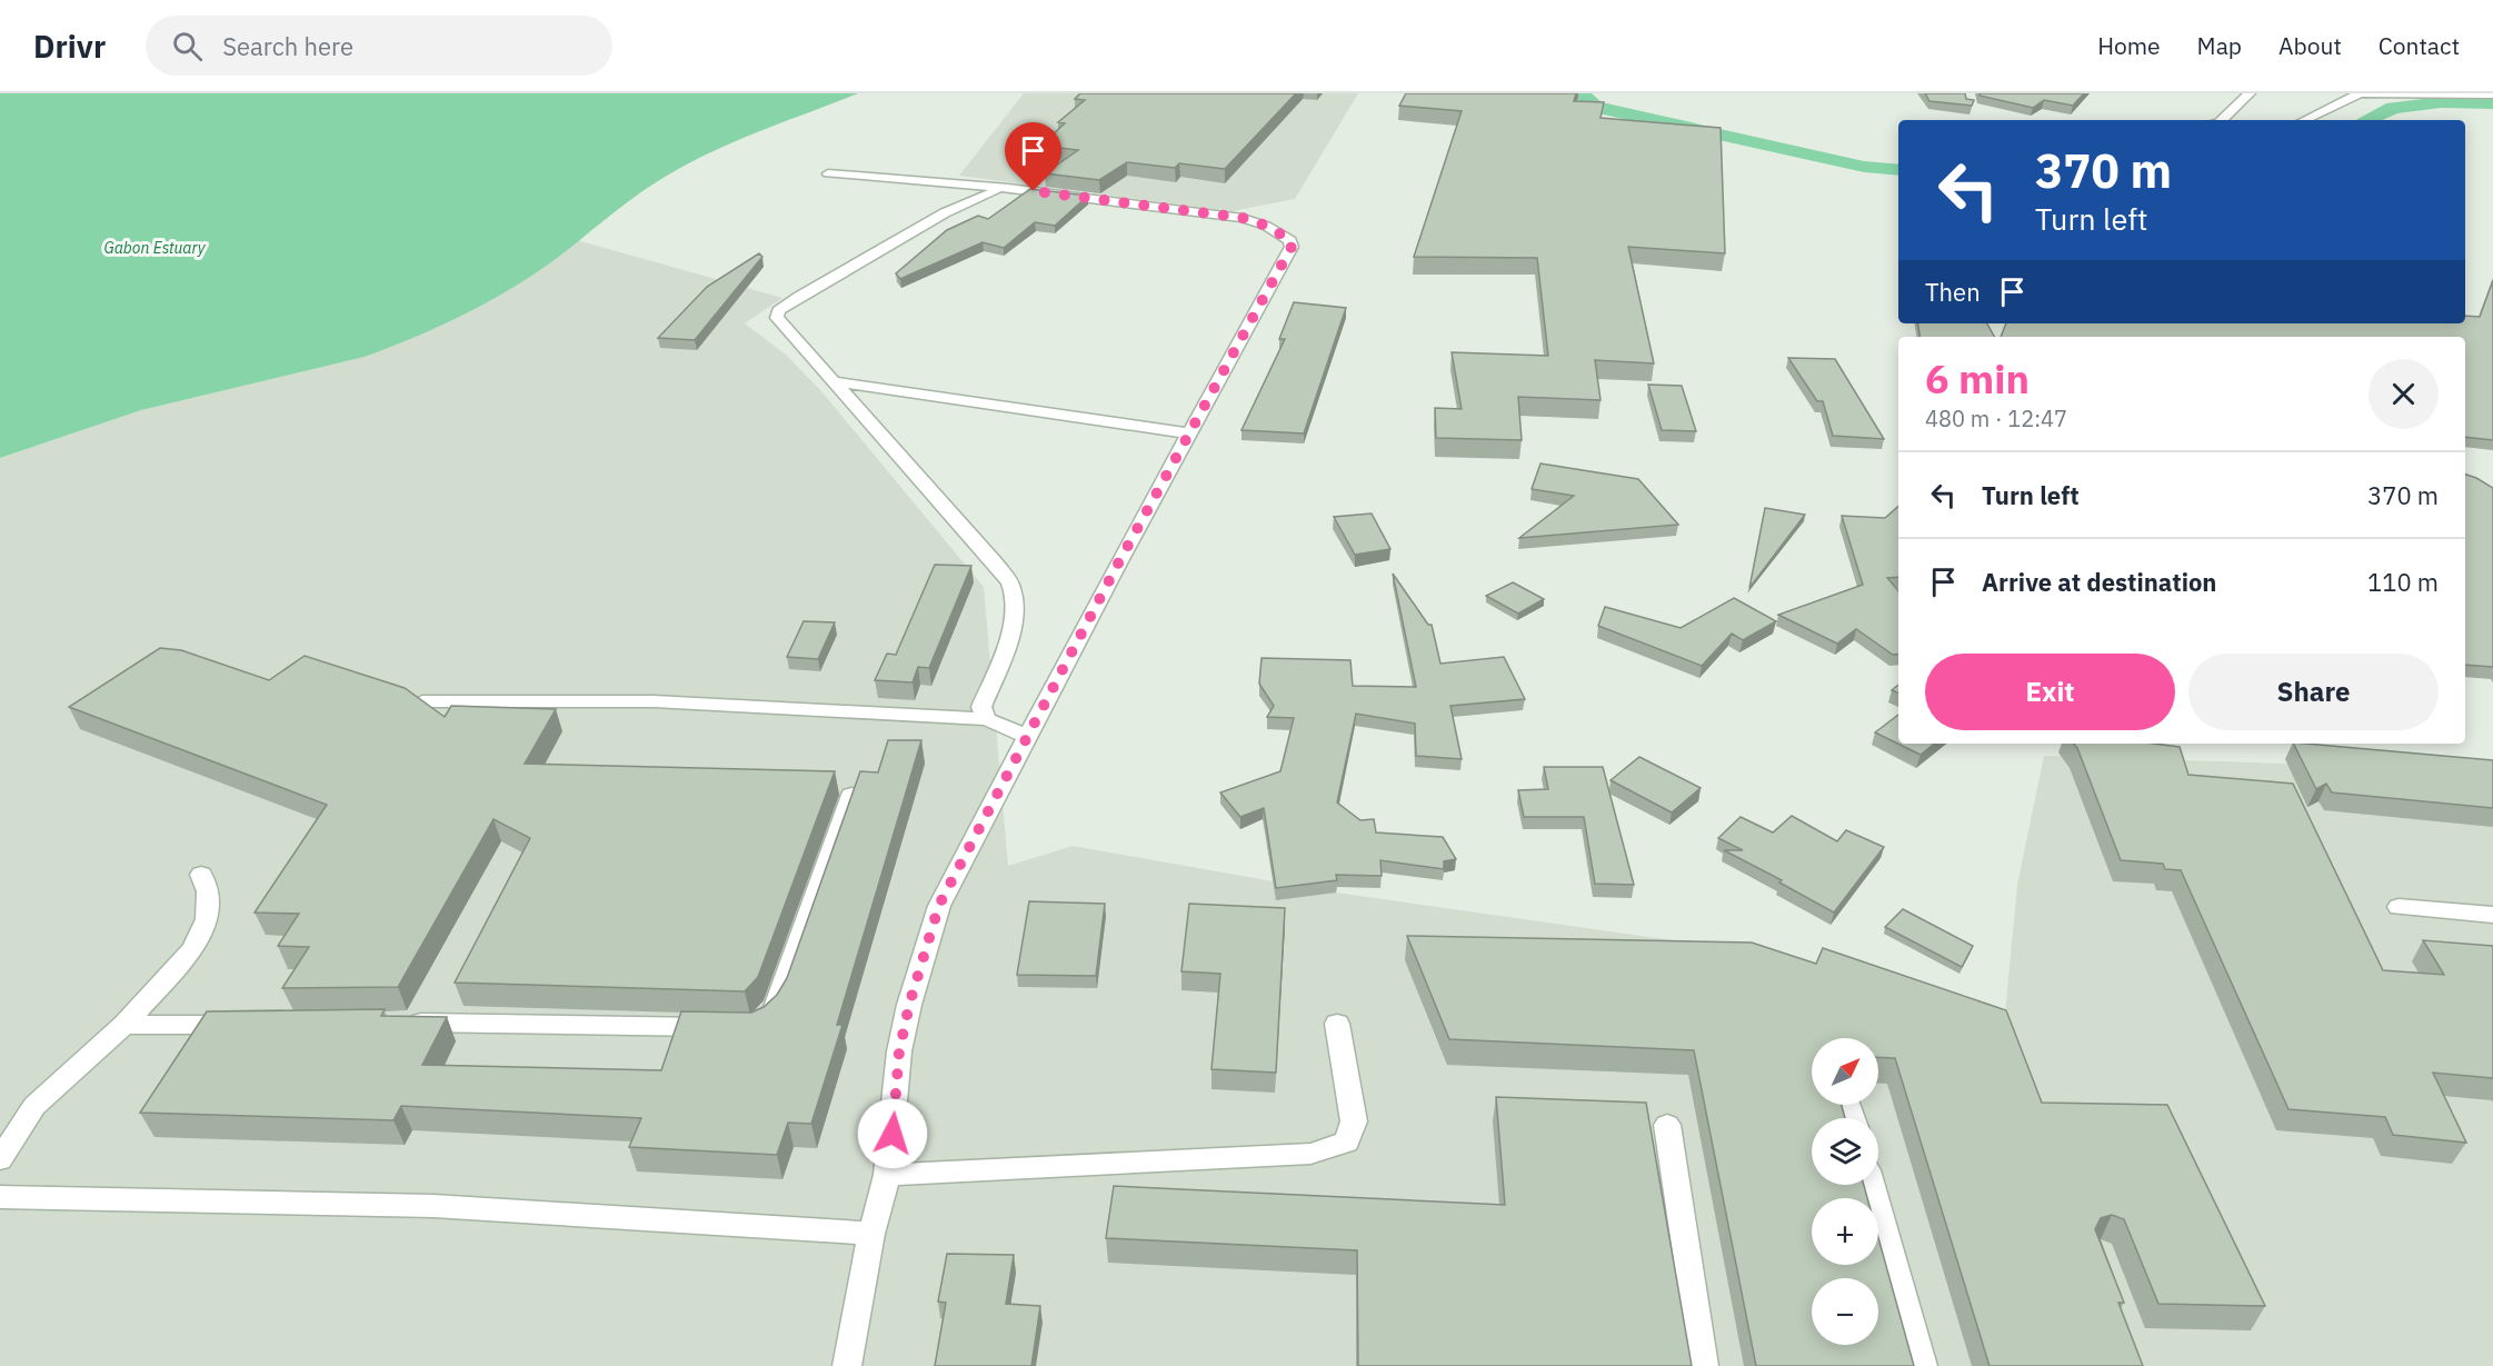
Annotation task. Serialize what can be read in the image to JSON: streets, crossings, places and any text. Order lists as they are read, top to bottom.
{
  "water": ["Gabon Estuary"],
  "north": "top right",
  "page": {
    "header": "Drivr",
    "search": "Search here",
    "nav": [
      "Home",
      "Map",
      "About",
      "Contact"
    ],
    "turn": ["370 m", "Turn left"],
    "then": "Then",
    "heading": ["6 min", "480 m · 12:47"],
    "list": [
      {
        "name": "Turn left",
        "value": "370 m"
      },
      {
        "name": "Arrive at destination",
        "value": "110 m"
      }
    ],
    "buttons": ["Exit", "Share"],
    "map_buttons": ["+", "−"]
  }
}
